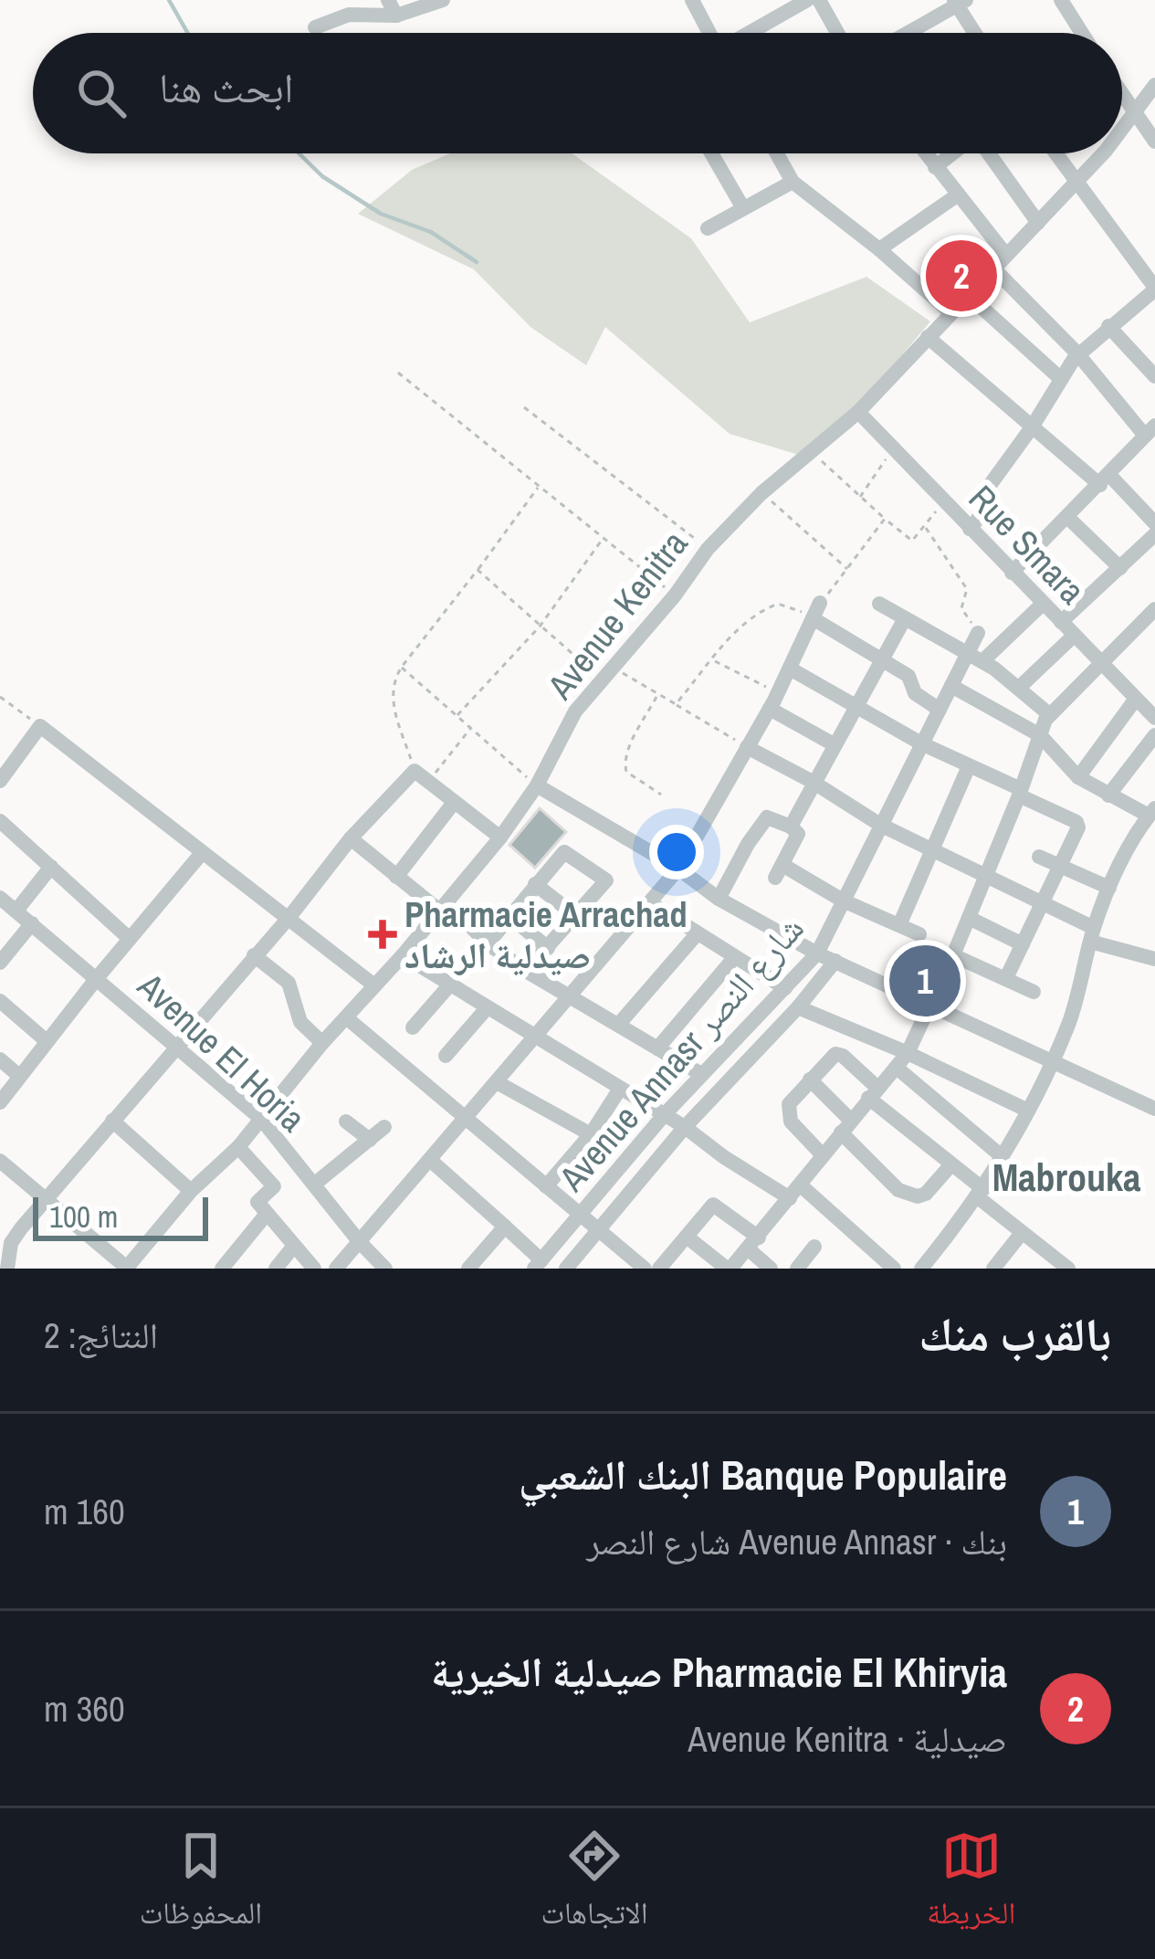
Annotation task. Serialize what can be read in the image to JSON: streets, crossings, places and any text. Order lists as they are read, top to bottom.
{
  "streets": {
    "street": [
      "Rue Smara",
      "Avenue Kenitra",
      "Avenue El Horia",
      "Avenue Annasr شارع النصر"
    ]
  },
  "crossings": [
    ["Rue Smara", "Avenue Kenitra"],
    ["Avenue Kenitra", "Avenue El Horia"]
  ],
  "districts": ["Mabrouka"],
  "places": {
    "health": ["Pharmacie Arrachad صيدلية الرشاد"]
  },
  "scale_bar": "100 m",
  "page": {
    "search": "ابحث هنا",
    "pins": ["2", "1"],
    "scale": "100 m",
    "heading": ["بالقرب منك", "النتائج: 2"],
    "list": [
      {
        "mark": "1",
        "name": "Banque Populaire البنك الشعبي",
        "note": "بنك · Avenue Annasr شارع النصر",
        "value": "160 m"
      },
      {
        "mark": "2",
        "name": "Pharmacie El Khiryia صيدلية الخيرية",
        "note": "صيدلية · Avenue Kenitra",
        "value": "360 m"
      }
    ],
    "nav": ["الخريطة", "الاتجاهات", "المحفوظات"]
  }
}
